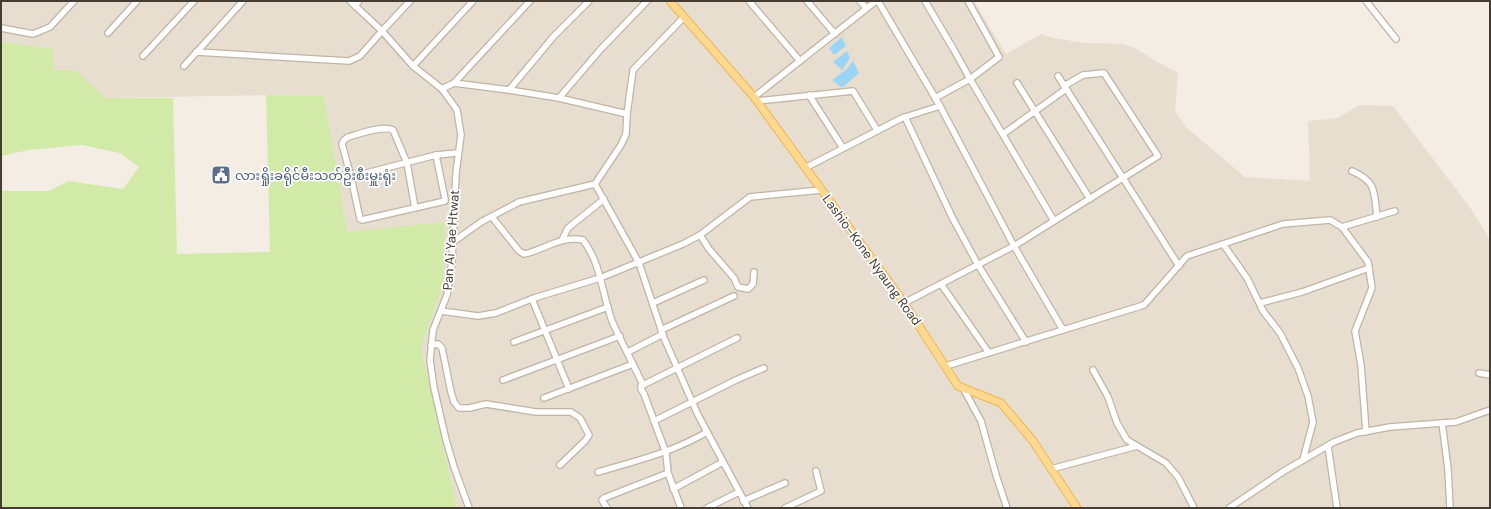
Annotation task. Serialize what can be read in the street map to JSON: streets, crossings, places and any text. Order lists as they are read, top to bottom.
{
  "streets": {
    "main road": ["Lashio-Kone Nyaung Road"],
    "street": ["Pan Ai Yae Htwat"]
  },
  "places": {
    "public building": ["လားရှိုးခရိုင်မီးသတ်ဦးစီးမှူးရုံး"]
  }
}
